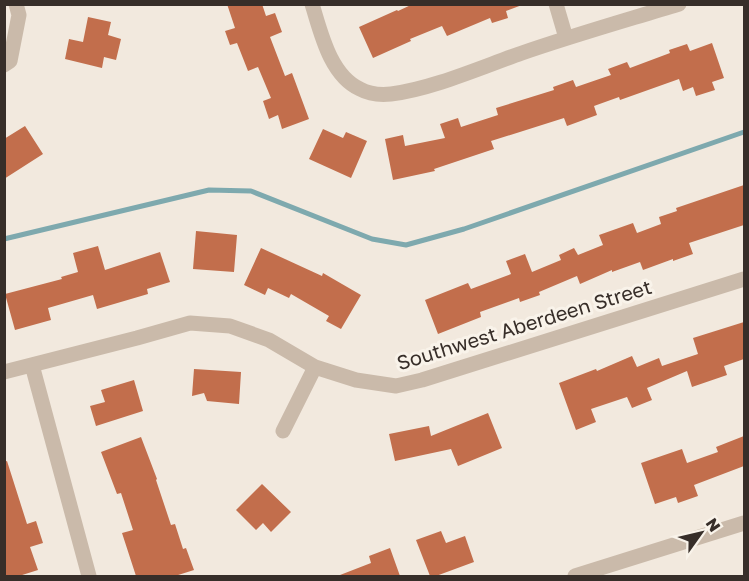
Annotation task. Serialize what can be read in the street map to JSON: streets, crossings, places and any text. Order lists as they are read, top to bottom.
{
  "streets": {
    "street": ["Southwest Aberdeen Street"]
  },
  "north": "top right"
}
